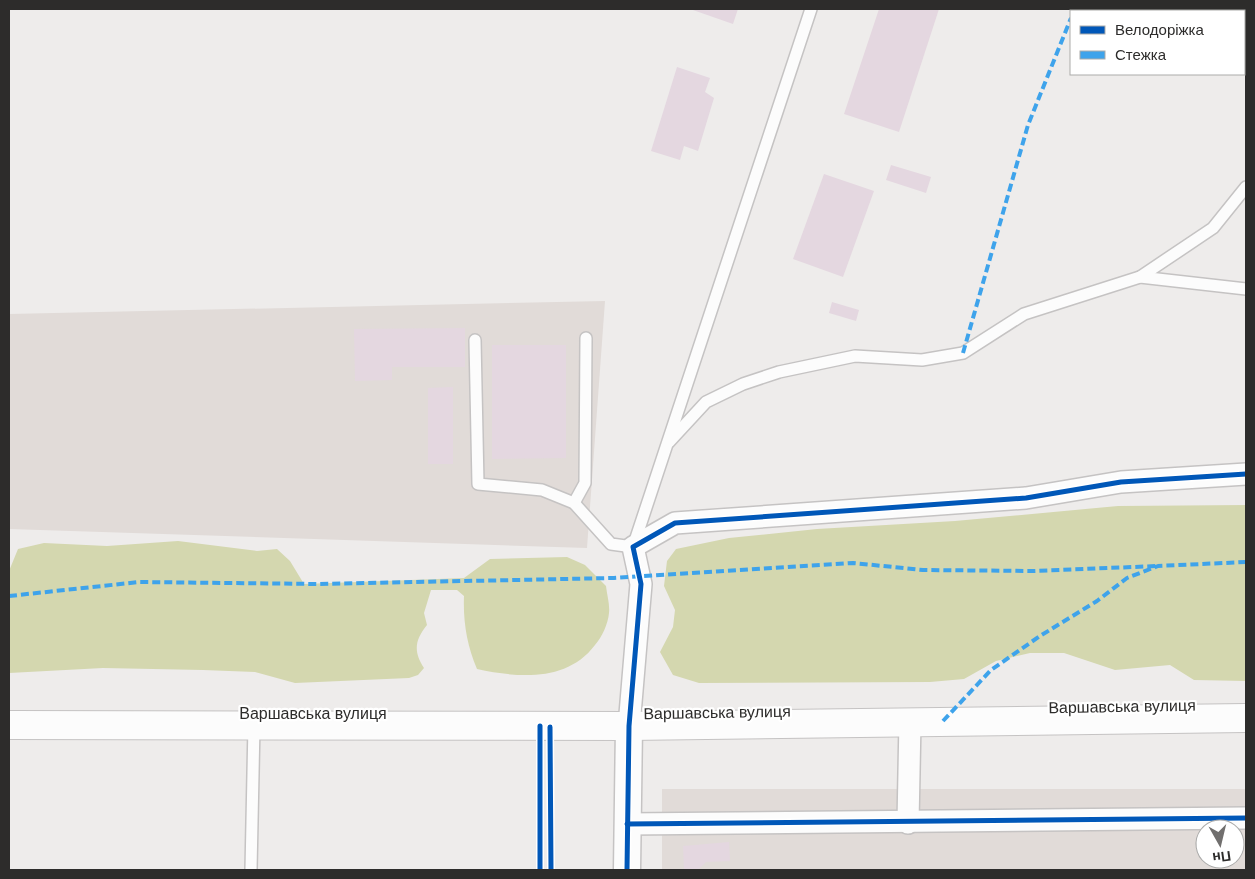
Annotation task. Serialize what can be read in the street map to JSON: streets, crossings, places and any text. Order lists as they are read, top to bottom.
{
  "streets": {
    "highway": ["Варшавська вулиця"]
  },
  "legend": ["Велодоріжка", "Стежка"],
  "north": "bottom"
}
